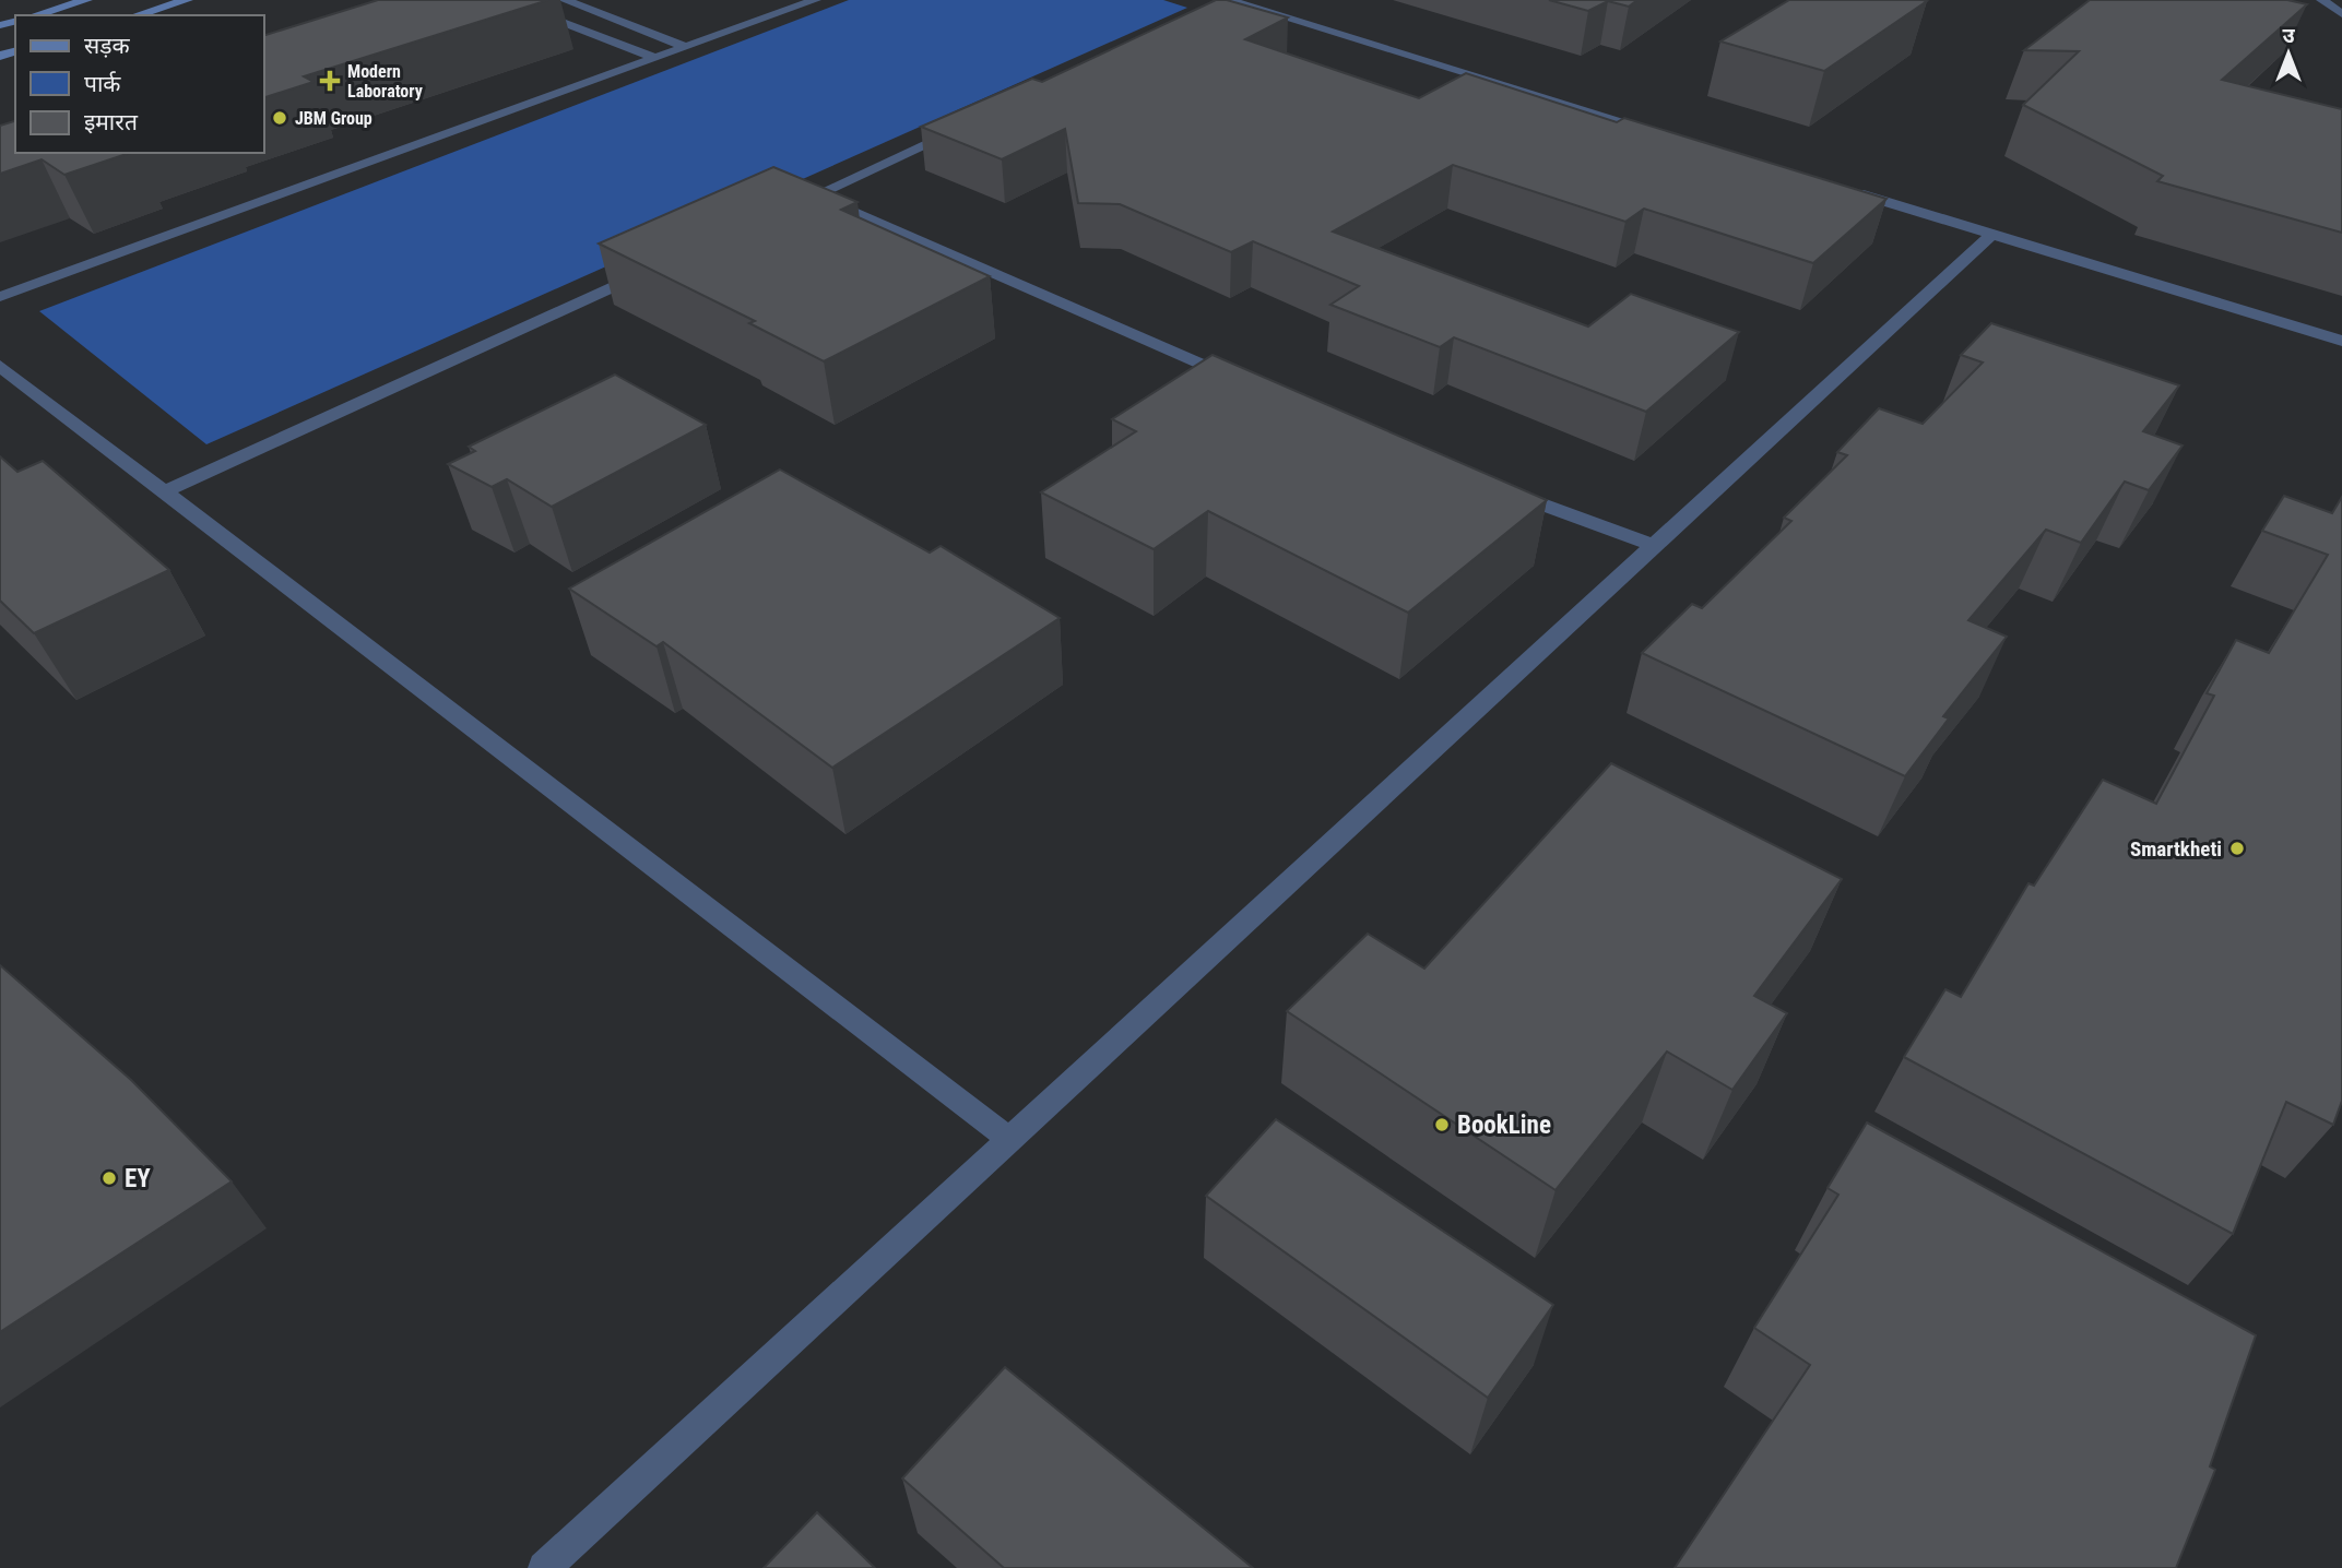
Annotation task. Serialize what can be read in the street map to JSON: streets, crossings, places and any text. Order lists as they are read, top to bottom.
{
  "places": {
    "health": ["Modern Laboratory"],
    "other": [
      "JBM Group",
      "Smartkheti",
      "BookLine",
      "EY"
    ]
  },
  "legend": ["सड़क", "पार्क", "इमारत"],
  "north": "top"
}
